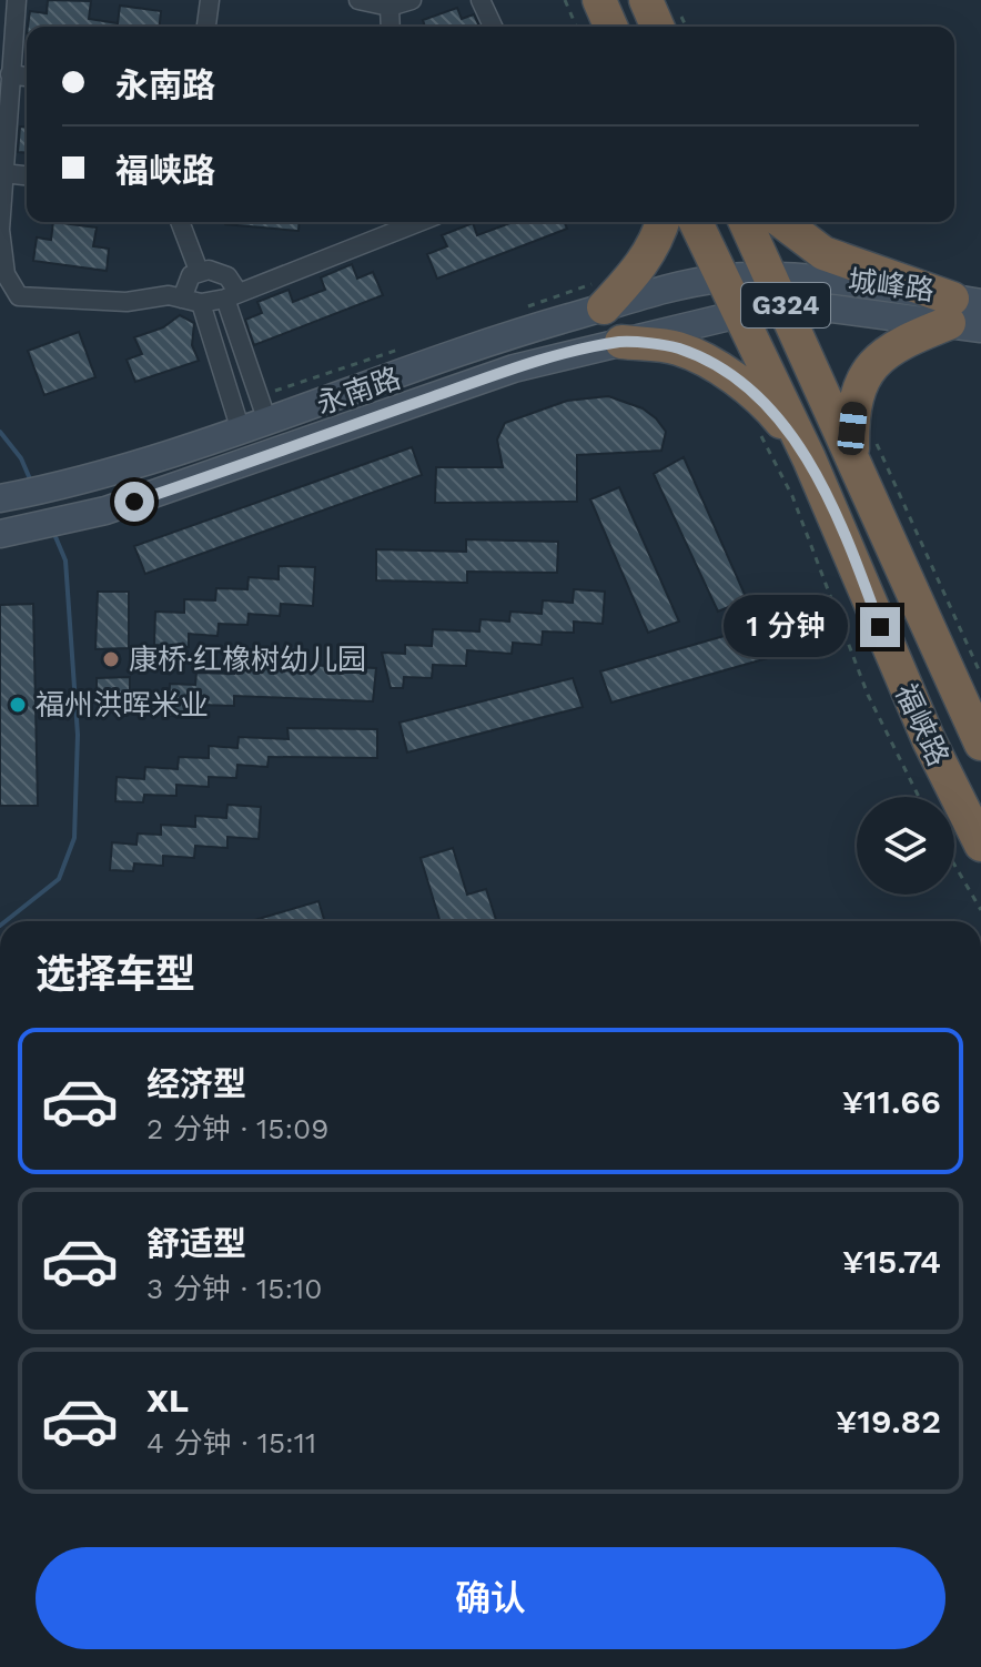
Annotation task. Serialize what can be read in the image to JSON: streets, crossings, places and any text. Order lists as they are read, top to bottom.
{
  "streets": {
    "highway": ["G324", "福峡路"],
    "main road": ["城峰路", "永南路"]
  },
  "crossings": [
    ["城峰路", "永南路"],
    ["城峰路", "福峡路"],
    ["永南路", "福峡路"]
  ],
  "places": ["康桥·红橡树幼儿园", "福州洪晖米业"],
  "page": {
    "banner": ["永南路", "福峡路"],
    "bubble": "1 分钟",
    "heading": "选择车型",
    "list": [
      {
        "name": "经济型",
        "note": "2 分钟 · 15:09",
        "value": "¥11.66"
      },
      {
        "name": "舒适型",
        "note": "3 分钟 · 15:10",
        "value": "¥15.74"
      },
      {
        "name": "XL",
        "note": "4 分钟 · 15:11",
        "value": "¥19.82"
      }
    ],
    "buttons": "确认"
  }
}
